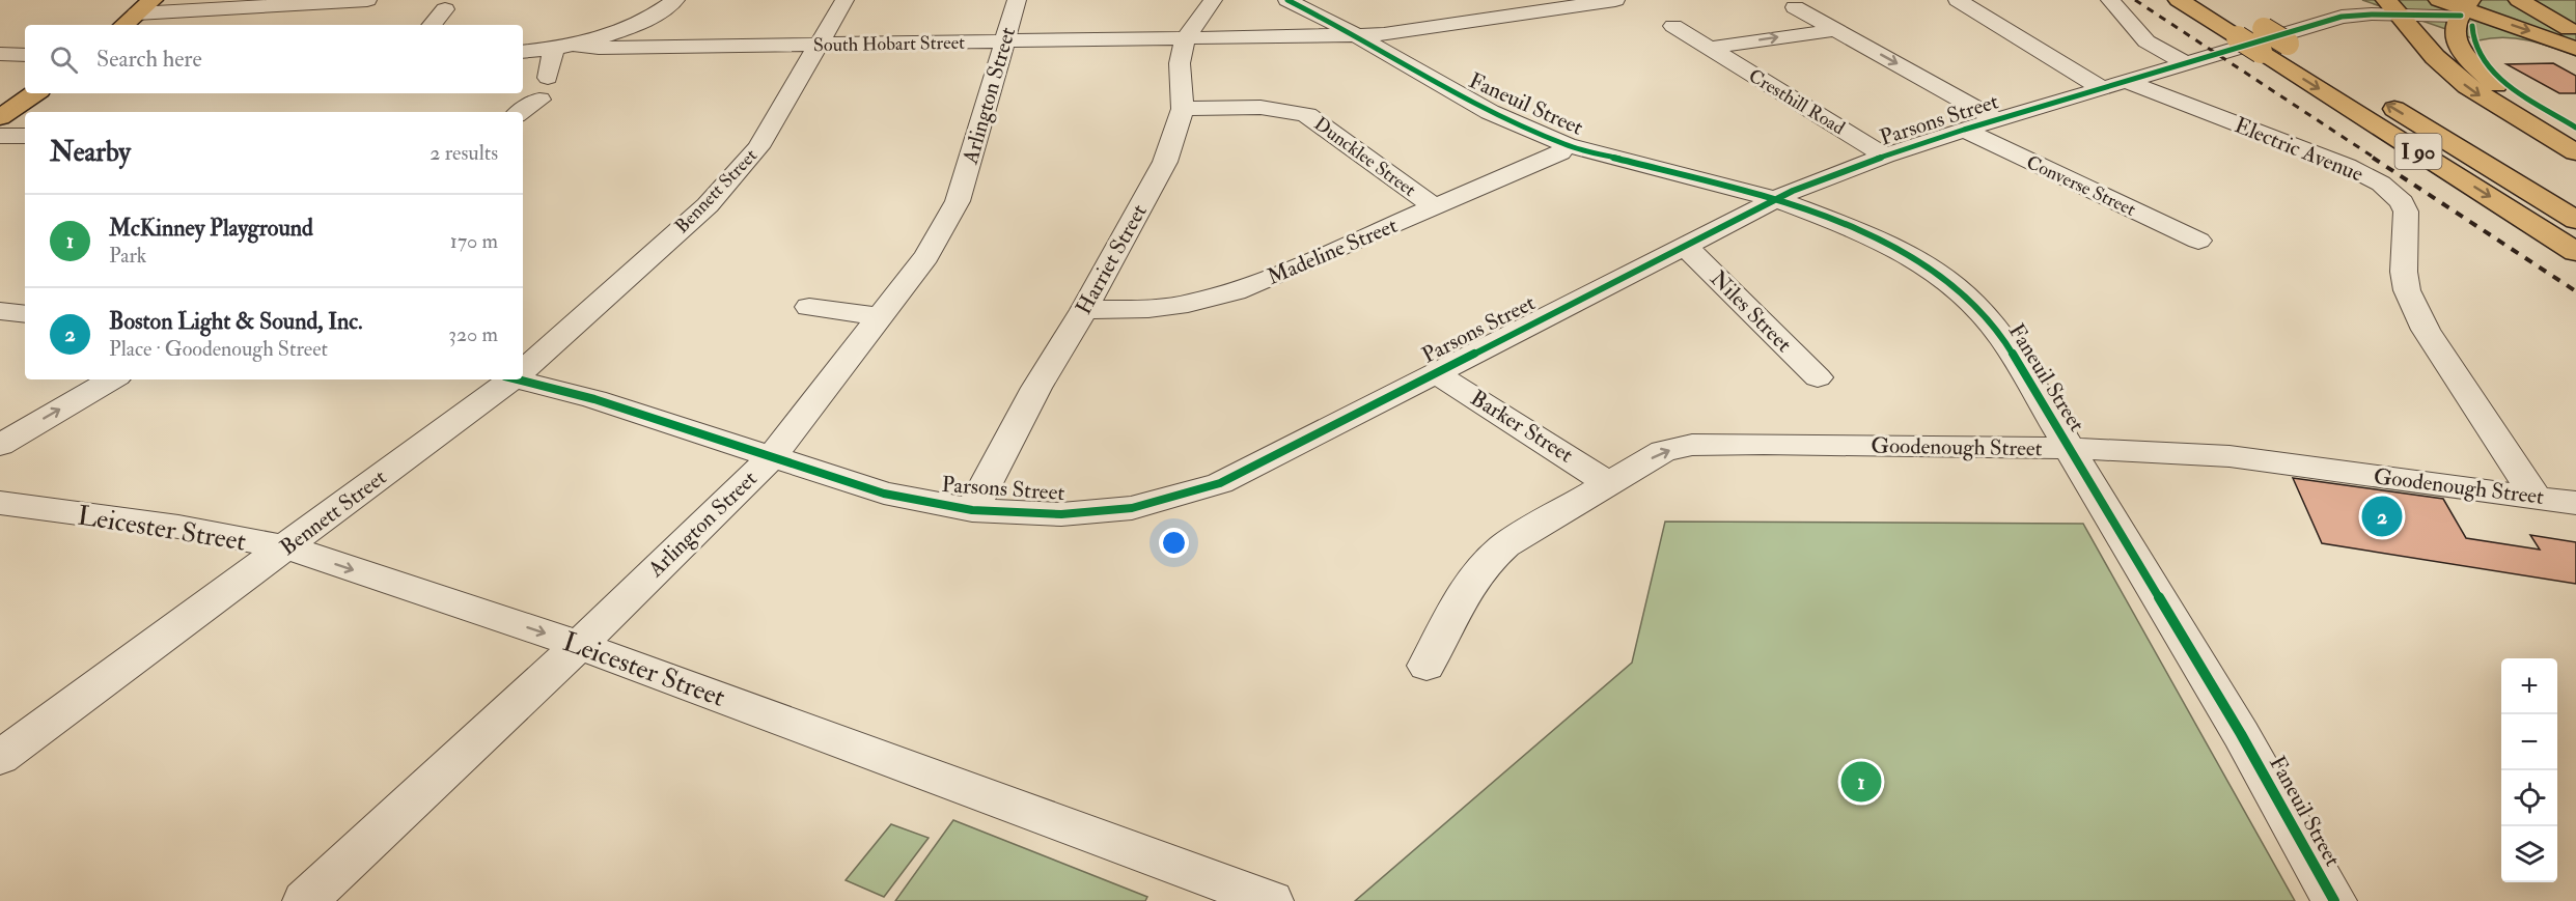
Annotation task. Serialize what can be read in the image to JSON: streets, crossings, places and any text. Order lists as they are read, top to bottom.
{
  "streets": {
    "main road": ["I 90"],
    "street": [
      "South Hobart Street",
      "Arlington Street",
      "Cresthill Road",
      "Faneuil Street",
      "Parsons Street",
      "Electric Avenue",
      "Duncklee Street",
      "Converse Street",
      "Bennett Street",
      "Madeline Street",
      "Harriet Street",
      "Niles Street",
      "Barker Street",
      "Goodenough Street",
      "Leicester Street"
    ]
  },
  "crossings": [
    ["South Hobart Street", "Arlington Street"],
    ["South Hobart Street", "Faneuil Street"],
    ["South Hobart Street", "Bennett Street"],
    ["South Hobart Street", "Harriet Street"],
    ["Arlington Street", "Parsons Street"],
    ["Arlington Street", "Leicester Street"],
    ["Cresthill Road", "Parsons Street"],
    ["Faneuil Street", "Parsons Street"],
    ["Faneuil Street", "Madeline Street"],
    ["Faneuil Street", "Goodenough Street"],
    ["Parsons Street", "Electric Avenue"],
    ["Parsons Street", "Converse Street"],
    ["Parsons Street", "Harriet Street"],
    ["Parsons Street", "Niles Street"],
    ["Parsons Street", "Barker Street"],
    ["Electric Avenue", "Goodenough Street"],
    ["Duncklee Street", "Madeline Street"],
    ["Duncklee Street", "Harriet Street"],
    ["Bennett Street", "Leicester Street"],
    ["Madeline Street", "Harriet Street"],
    ["Barker Street", "Goodenough Street"]
  ],
  "one_way": ["Goodenough Street"],
  "page": {
    "search": "Search here",
    "heading": ["Nearby", "2 results"],
    "list": [
      {
        "mark": "1",
        "name": "McKinney Playground",
        "note": "Park",
        "value": "170 m"
      },
      {
        "mark": "2",
        "name": "Boston Light & Sound, Inc.",
        "note": "Place · Goodenough Street",
        "value": "320 m"
      }
    ],
    "pins": ["2", "1"],
    "map_buttons": ["+", "−"]
  }
}
